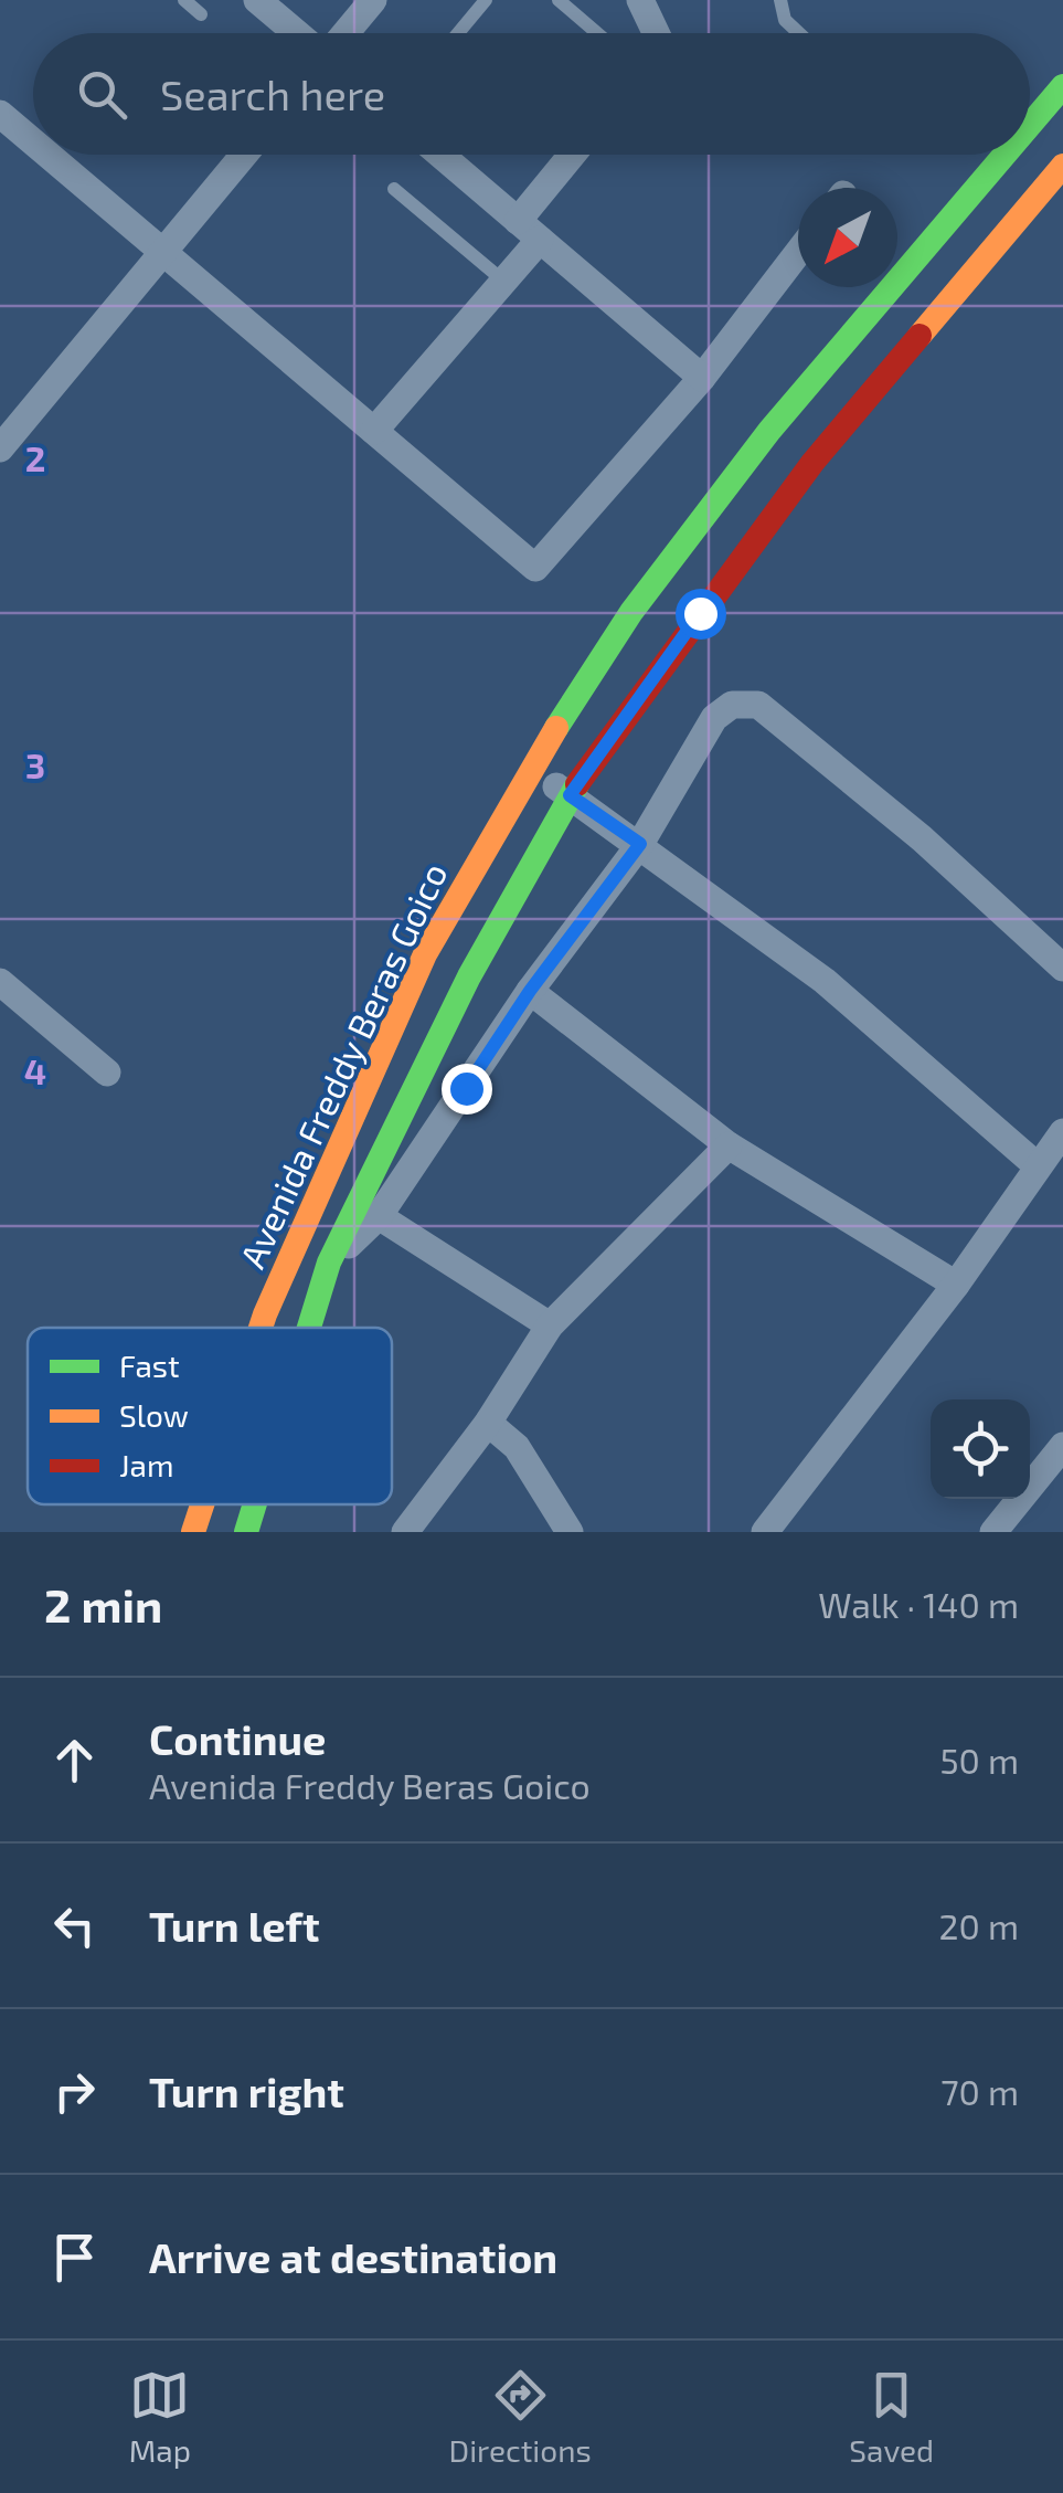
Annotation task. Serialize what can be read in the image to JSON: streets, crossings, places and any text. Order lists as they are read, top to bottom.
{
  "streets": {
    "main road": ["Avenida Freddy Beras Goico"]
  },
  "legend": ["Fast", "Slow", "Jam"],
  "north": "bottom left",
  "page": {
    "search": "Search here",
    "heading": ["2 min", "Walk · 140 m"],
    "list": [
      ["Continue", "Avenida Freddy Beras Goico", "50 m"],
      ["Turn left", "20 m"],
      ["Turn right", "70 m"],
      "Arrive at destination"
    ],
    "nav": ["Map", "Directions", "Saved"]
  },
  "grid": {
    "rows": ["2", "3", "4"]
  }
}
